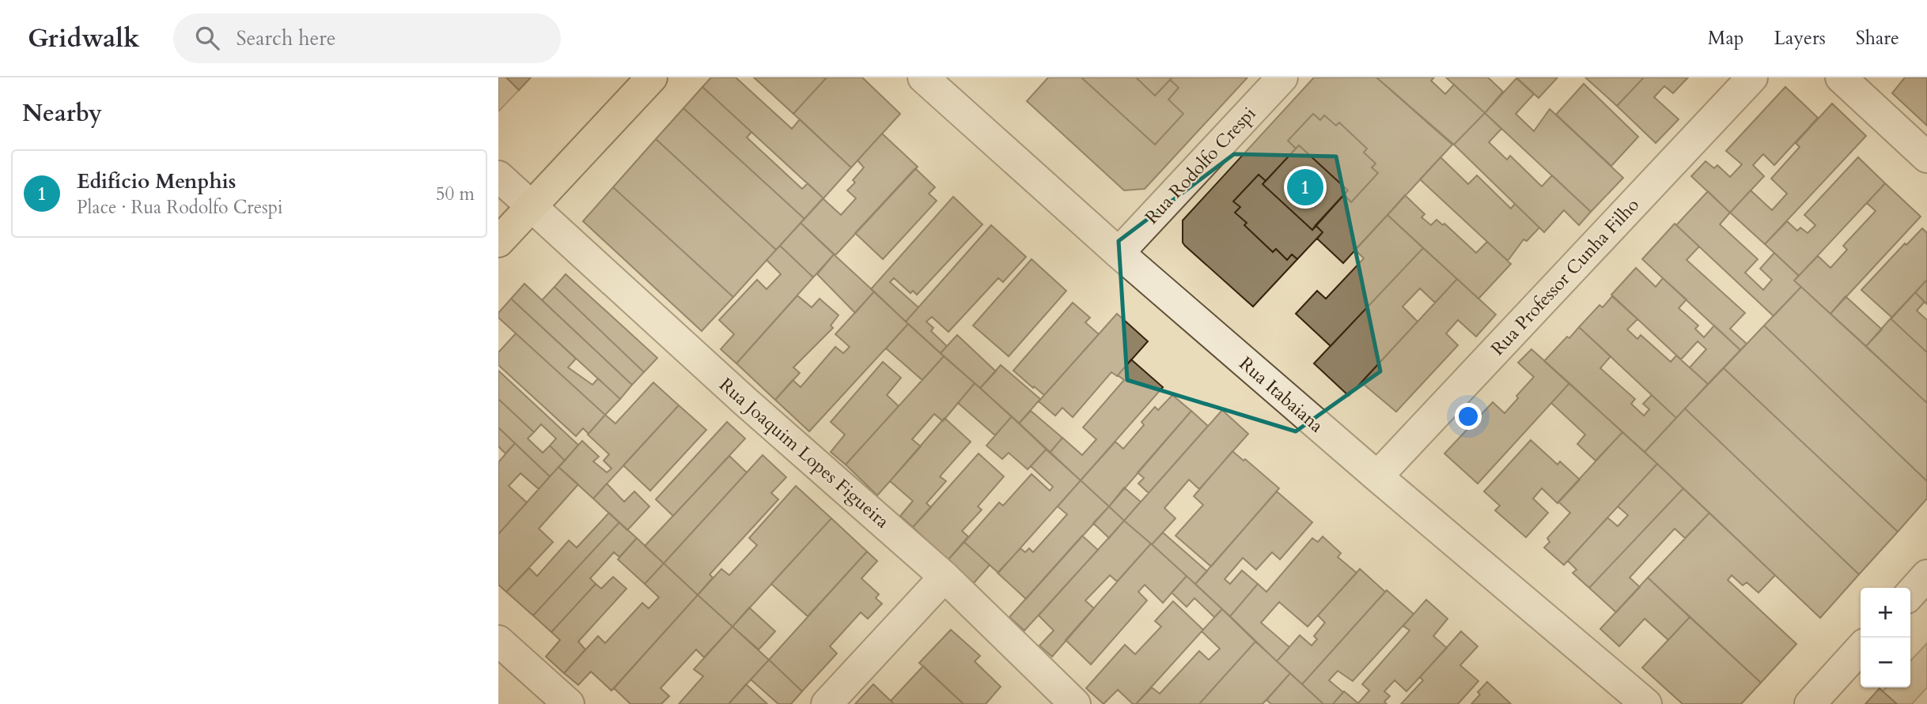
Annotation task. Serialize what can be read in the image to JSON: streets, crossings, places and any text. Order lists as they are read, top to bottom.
{
  "streets": {
    "street": [
      "Rua Rodolfo Crespi",
      "Rua Professor Cunha Filho",
      "Rua Itabaiana",
      "Rua Joaquim Lopes Figueira"
    ]
  },
  "crossings": [
    ["Rua Rodolfo Crespi", "Rua Itabaiana"],
    ["Rua Professor Cunha Filho", "Rua Itabaiana"]
  ],
  "page": {
    "header": "Gridwalk",
    "search": "Search here",
    "nav": ["Map", "Layers", "Share"],
    "heading": "Nearby",
    "list": [
      {
        "mark": "1",
        "name": "Edifício Menphis",
        "note": "Place · Rua Rodolfo Crespi",
        "value": "50 m"
      }
    ],
    "pins": "1",
    "map_buttons": ["+", "−"]
  }
}
